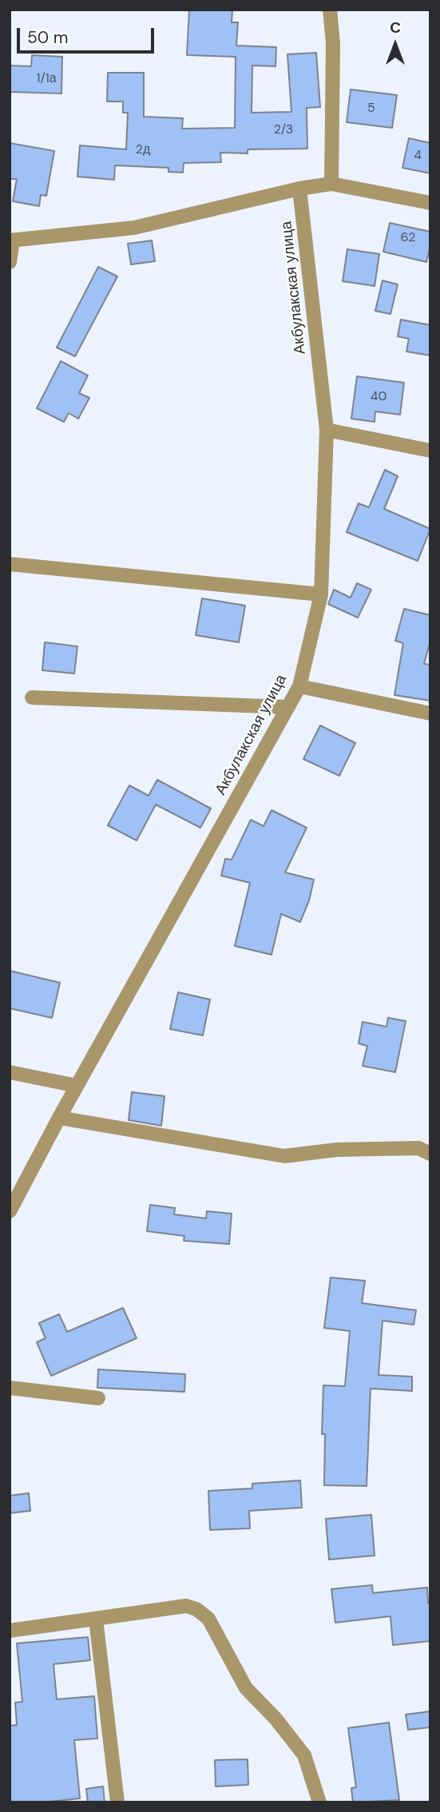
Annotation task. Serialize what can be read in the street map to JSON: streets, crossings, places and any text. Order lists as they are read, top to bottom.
{
  "streets": {
    "street": ["Акбулакская улица"]
  },
  "house_numbers": [
    "1/1а",
    "5",
    "2/3",
    "2д",
    "4",
    "62",
    "40"
  ],
  "scale_bar": "50 m",
  "north": "top"
}
